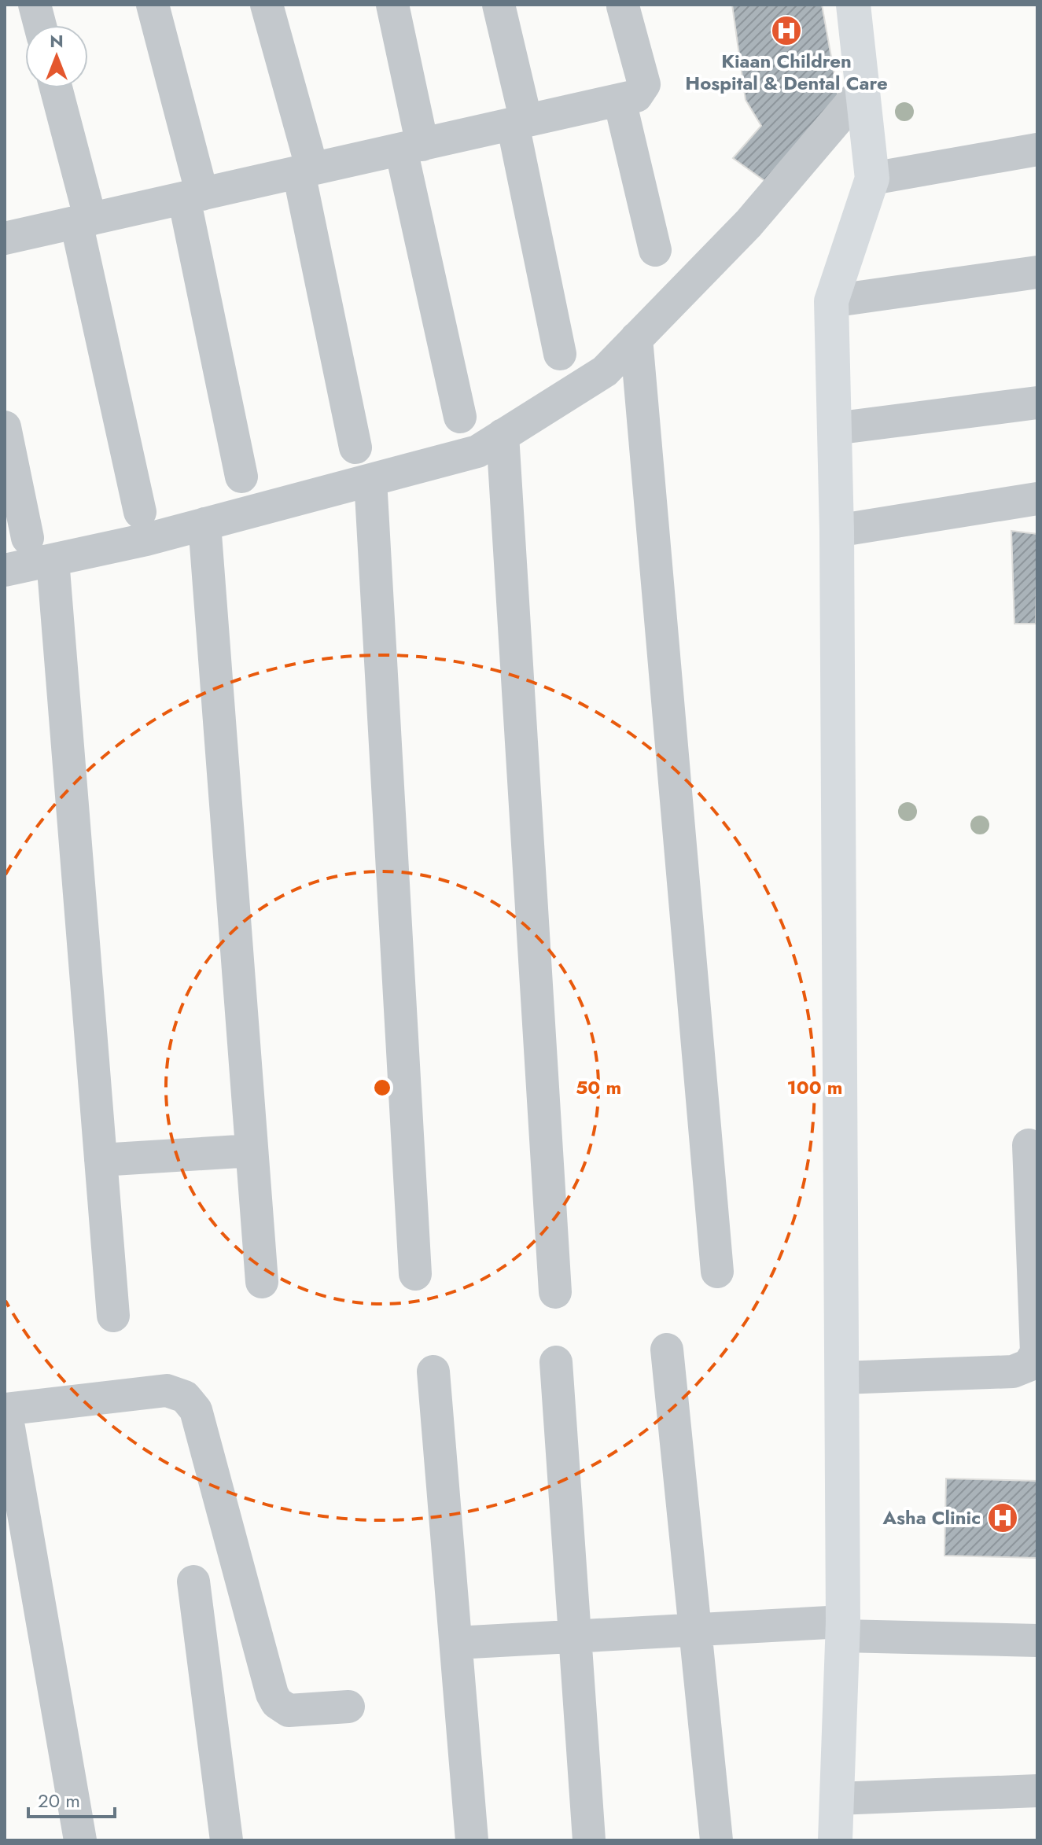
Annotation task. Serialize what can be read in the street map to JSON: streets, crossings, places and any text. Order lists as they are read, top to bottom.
{
  "places": {
    "hospital": ["Kiaan Children Hospital & Dental Care", "Asha Clinic"]
  },
  "scale_bar": "20 m",
  "north": "top",
  "rings": ["50 m", "100 m"]
}
